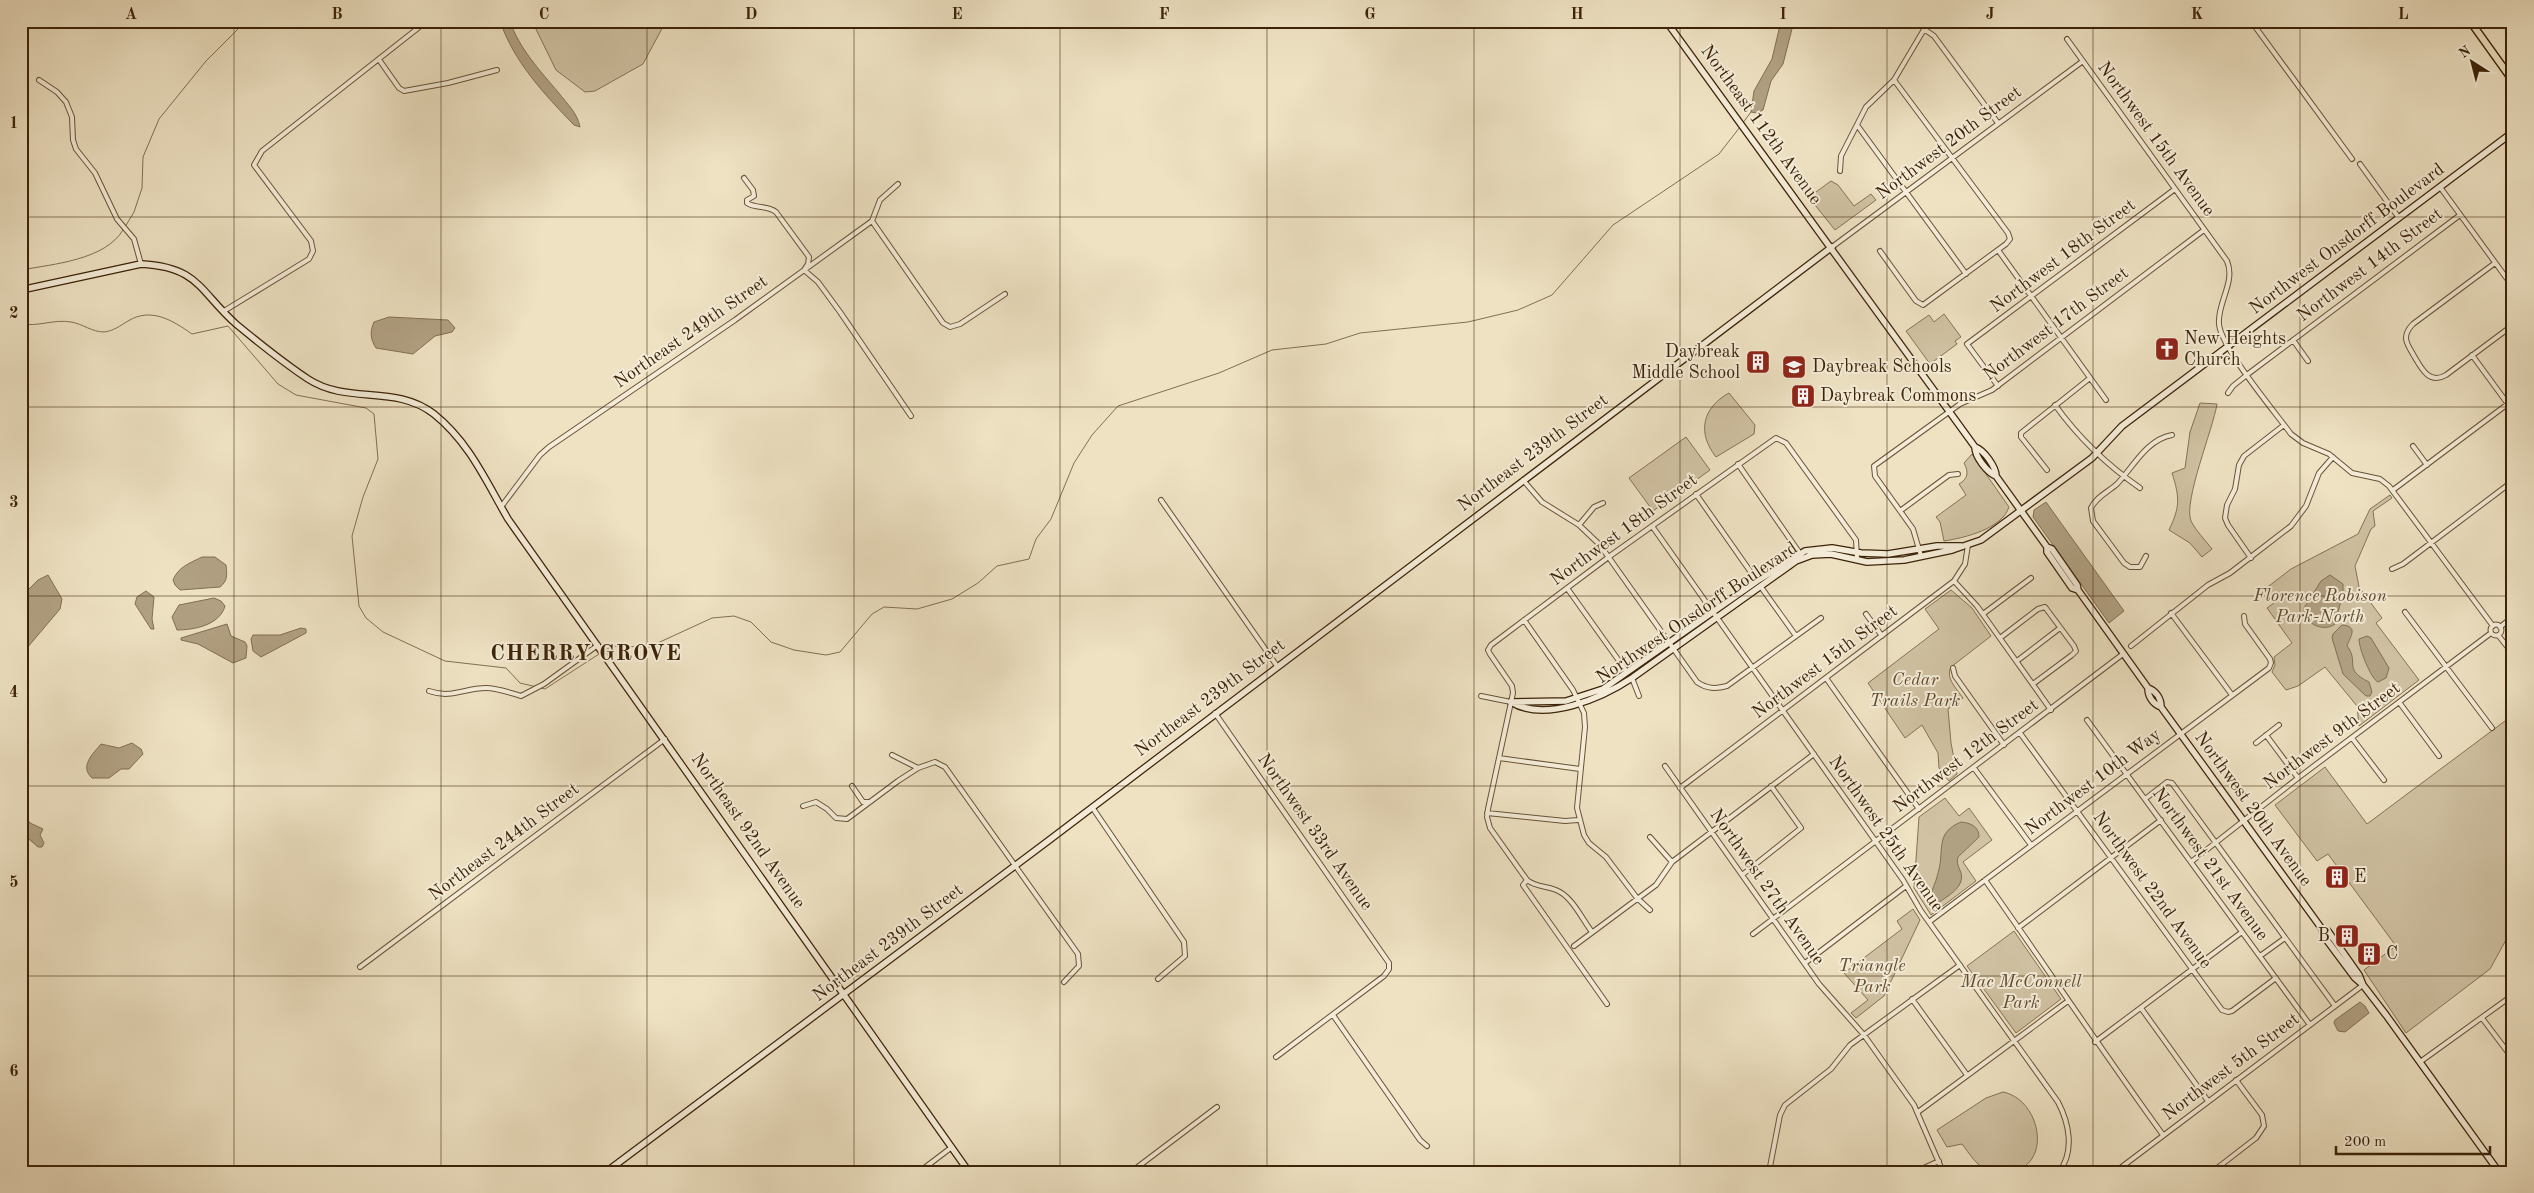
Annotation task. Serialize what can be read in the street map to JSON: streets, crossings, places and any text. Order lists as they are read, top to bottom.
{
  "streets": {
    "street": [
      "Northeast 112th Avenue",
      "Northwest 15th Avenue",
      "Northwest 20th Street",
      "Northwest Onsdorff Boulevard",
      "Northwest 18th Street",
      "Northwest 14th Street",
      "Northwest 17th Street",
      "Northeast 249th Street",
      "Northeast 239th Street",
      "Northwest 15th Street",
      "Northwest 9th Street",
      "Northwest 12th Street",
      "Northwest 10th Way",
      "Northwest 20th Avenue",
      "Northeast 92nd Avenue",
      "Northwest 33rd Avenue",
      "Northwest 25th Avenue",
      "Northeast 244th Street",
      "Northwest 21st Avenue",
      "Northwest 27th Avenue",
      "Northwest 22nd Avenue",
      "Northwest 5th Street"
    ]
  },
  "crossings": [
    ["Northeast 112th Avenue", "Northwest 20th Street"],
    ["Northeast 112th Avenue", "Northeast 239th Street"],
    ["Northeast 112th Avenue", "Northwest 20th Avenue"],
    ["Northwest 15th Avenue", "Northwest 20th Street"],
    ["Northwest 15th Avenue", "Northwest Onsdorff Boulevard"],
    ["Northwest 15th Avenue", "Northwest 18th Street"],
    ["Northwest 15th Avenue", "Northwest 17th Street"],
    ["Northwest 20th Street", "Northeast 239th Street"],
    ["Northwest 20th Street", "Northwest 20th Avenue"],
    ["Northwest Onsdorff Boulevard", "Northwest 18th Street"],
    ["Northwest Onsdorff Boulevard", "Northwest 15th Street"],
    ["Northwest Onsdorff Boulevard", "Northwest 20th Avenue"],
    ["Northwest Onsdorff Boulevard", "Northwest 25th Avenue"],
    ["Northwest 18th Street", "Northwest 17th Street"],
    ["Northwest 18th Street", "Northwest 25th Avenue"],
    ["Northwest 17th Street", "Northwest 20th Avenue"],
    ["Northeast 249th Street", "Northeast 92nd Avenue"],
    ["Northeast 239th Street", "Northwest 20th Avenue"],
    ["Northeast 239th Street", "Northeast 92nd Avenue"],
    ["Northeast 239th Street", "Northwest 33rd Avenue"],
    ["Northwest 15th Street", "Northwest 25th Avenue"],
    ["Northwest 15th Street", "Northwest 27th Avenue"],
    ["Northwest 9th Street", "Northwest 20th Avenue"],
    ["Northwest 9th Street", "Northwest 21st Avenue"],
    ["Northwest 12th Street", "Northwest 20th Avenue"],
    ["Northwest 12th Street", "Northwest 25th Avenue"],
    ["Northwest 12th Street", "Northwest 27th Avenue"],
    ["Northwest 12th Street", "Northwest 22nd Avenue"],
    ["Northwest 10th Way", "Northwest 20th Avenue"],
    ["Northwest 10th Way", "Northwest 25th Avenue"],
    ["Northwest 10th Way", "Northwest 21st Avenue"],
    ["Northwest 10th Way", "Northwest 22nd Avenue"],
    ["Northwest 20th Avenue", "Northwest 5th Street"],
    ["Northeast 92nd Avenue", "Northeast 244th Street"],
    ["Northwest 21st Avenue", "Northwest 22nd Avenue"],
    ["Northwest 21st Avenue", "Northwest 5th Street"]
  ],
  "districts": ["CHERRY GROVE"],
  "parks": [
    "Florence Robison Park-North",
    "Cedar Trails Park",
    "Triangle Park",
    "Mac McConnell Park"
  ],
  "places": {
    "church": ["New Heights Church"],
    "building": [
      "Daybreak Middle School",
      "Daybreak Commons",
      "E",
      "B",
      "C"
    ],
    "school or university": ["Daybreak Schools"]
  },
  "scale_bar": "200 m",
  "north": "top left",
  "grid": {
    "columns": [
      "A",
      "B",
      "C",
      "D",
      "E",
      "F",
      "G",
      "H",
      "I",
      "J",
      "K",
      "L"
    ],
    "rows": [
      "1",
      "2",
      "3",
      "4",
      "5",
      "6"
    ]
  }
}
